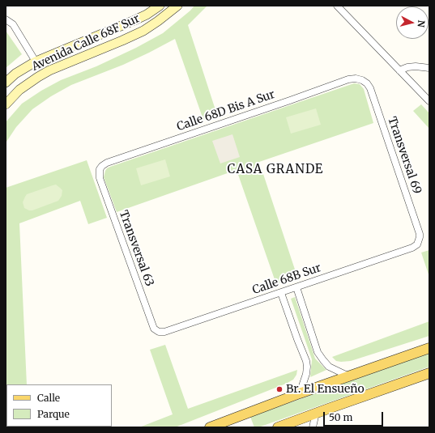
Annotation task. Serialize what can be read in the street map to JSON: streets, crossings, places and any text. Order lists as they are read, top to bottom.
{
  "streets": {
    "street": [
      "Avenida Calle 68F Sur",
      "Calle 68D Bis A Sur",
      "Transversal 69",
      "Transversal 63",
      "Calle 68B Sur"
    ]
  },
  "crossings": [
    ["Calle 68D Bis A Sur", "Transversal 69"],
    ["Calle 68D Bis A Sur", "Transversal 63"],
    ["Transversal 69", "Calle 68B Sur"],
    ["Transversal 63", "Calle 68B Sur"]
  ],
  "districts": ["CASA GRANDE"],
  "places": ["Br. El Ensueño"],
  "legend": ["Calle", "Parque"],
  "scale_bar": "50 m",
  "north": "right"
}
